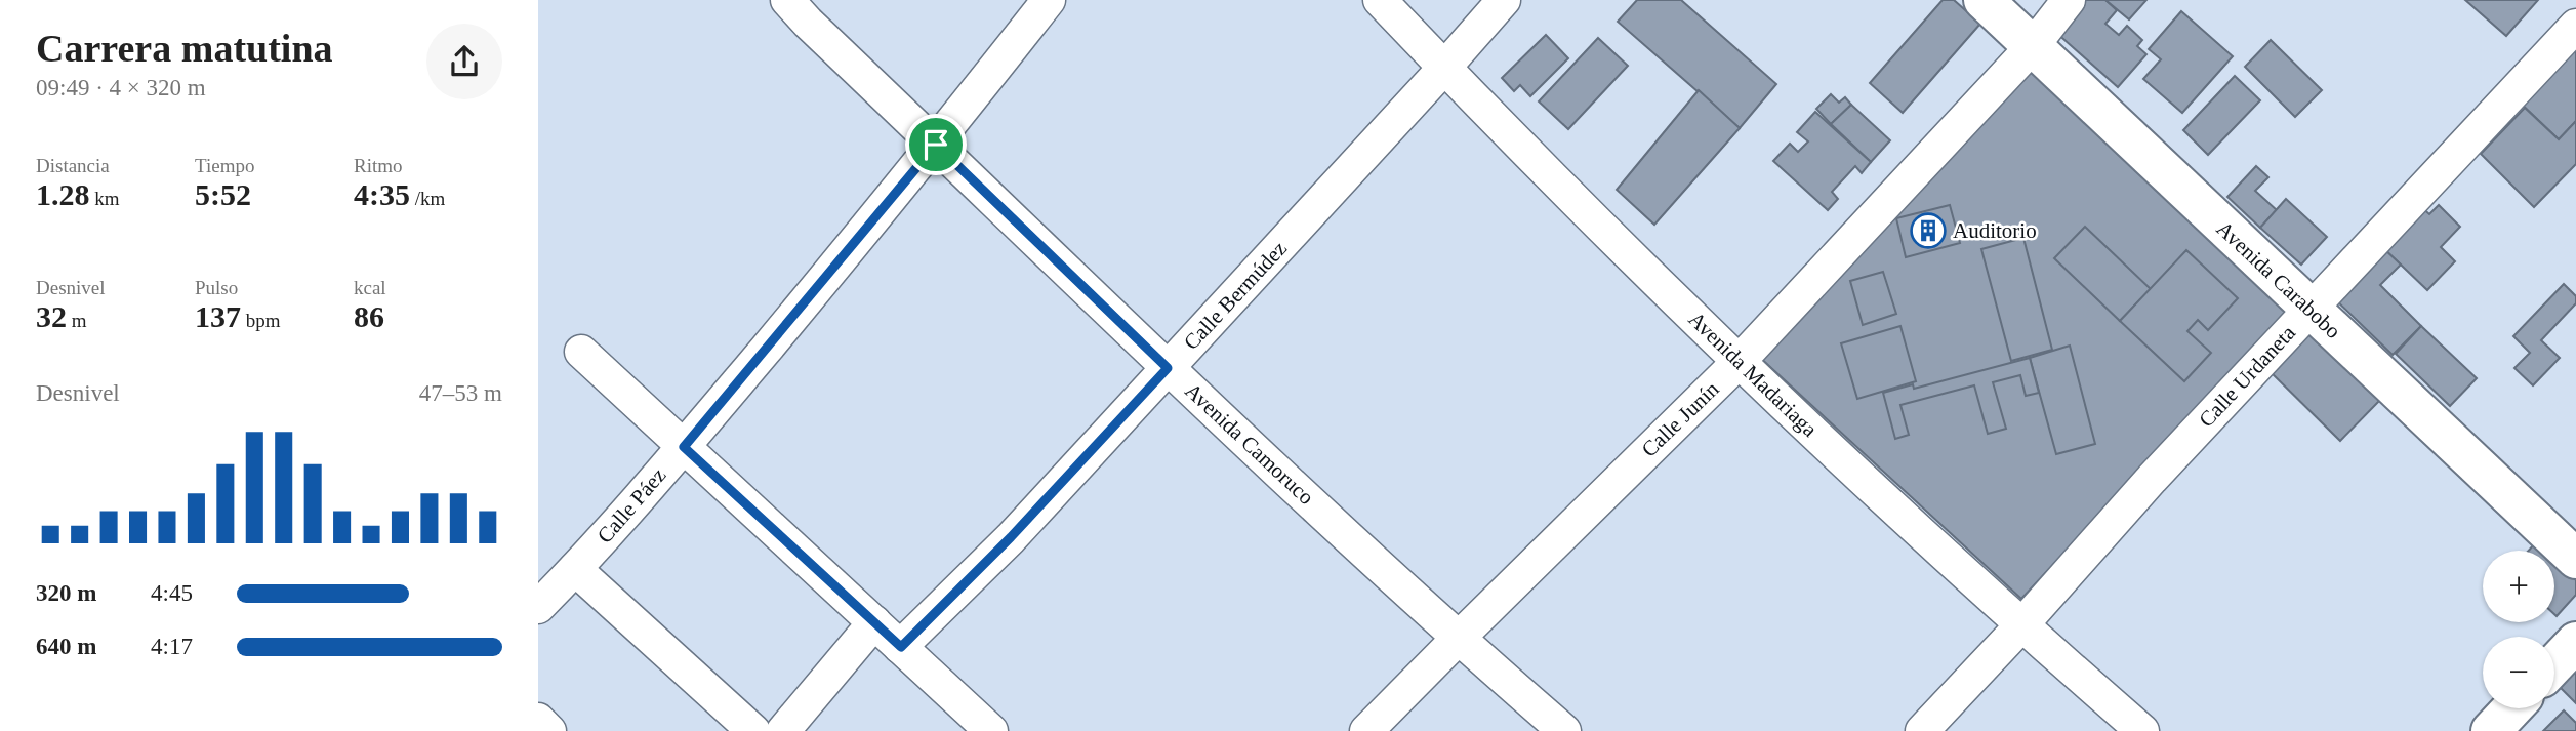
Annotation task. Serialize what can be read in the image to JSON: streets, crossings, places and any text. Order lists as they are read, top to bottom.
{
  "streets": {
    "street": [
      "Avenida Carabobo",
      "Calle Bermúdez",
      "Avenida Madariaga",
      "Calle Urdaneta",
      "Calle Junín",
      "Avenida Camoruco",
      "Calle Páez"
    ]
  },
  "crossings": [
    ["Avenida Carabobo", "Calle Urdaneta"],
    ["Avenida Carabobo", "Calle Junín"],
    ["Calle Bermúdez", "Avenida Madariaga"],
    ["Calle Bermúdez", "Avenida Camoruco"],
    ["Avenida Madariaga", "Calle Urdaneta"],
    ["Avenida Madariaga", "Calle Junín"],
    ["Calle Junín", "Avenida Camoruco"],
    ["Avenida Camoruco", "Calle Páez"]
  ],
  "places": {
    "building": ["Auditorio"]
  },
  "page": {
    "heading": ["Carrera matutina", "09:49 · 4 × 320 m"],
    "stats": [
      ["Distancia", "1.28 km"],
      ["Tiempo", "5:52"],
      ["Ritmo", "4:35 /km"],
      ["Desnivel", "32 m"],
      ["Pulso", "137 bpm"],
      ["kcal", "86"]
    ],
    "chart": ["Desnivel", "47–53 m"],
    "map_buttons": ["+", "−"],
    "list": [
      {
        "name": "320 m",
        "note": "4:45"
      },
      {
        "name": "640 m",
        "note": "4:17"
      }
    ]
  }
}
